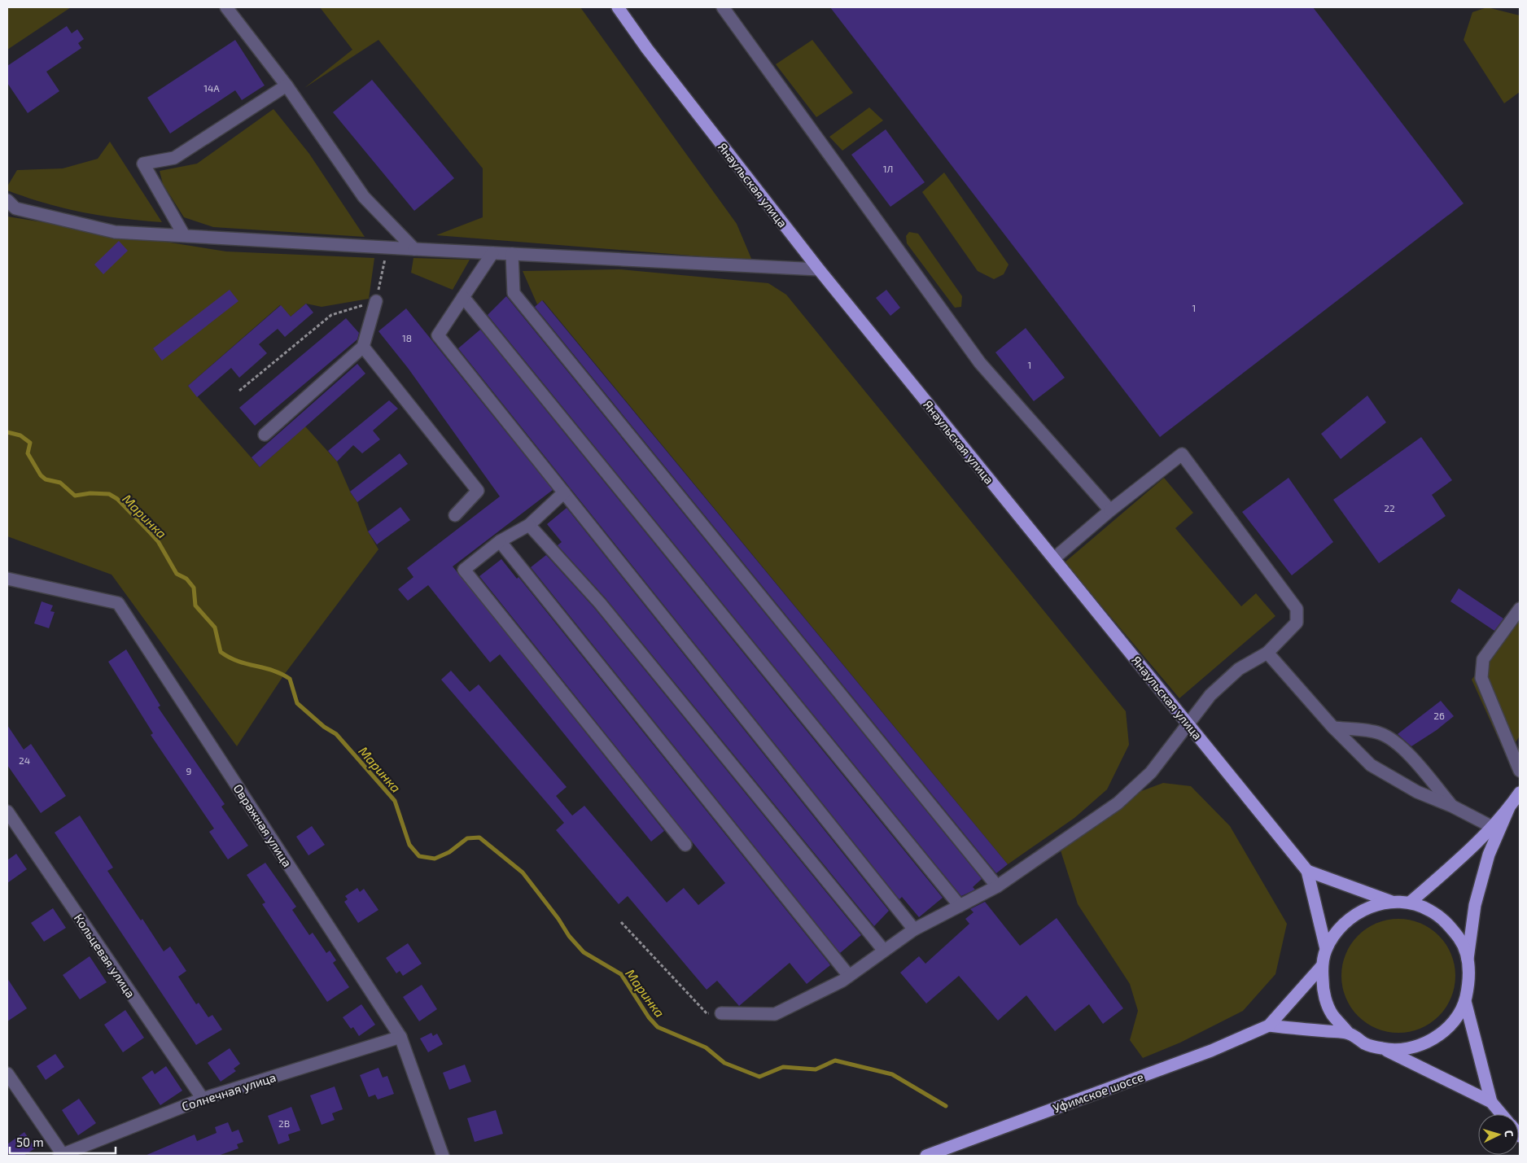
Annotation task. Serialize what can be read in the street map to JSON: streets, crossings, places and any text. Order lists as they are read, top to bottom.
{
  "streets": {
    "main road": ["Янаульская улица", "Уфимское шоссе"],
    "street": ["Овражная улица", "Кольцевая улица", "Солнечная улица"]
  },
  "crossings": [
    ["Овражная улица", "Солнечная улица"],
    ["Кольцевая улица", "Солнечная улица"]
  ],
  "water": ["Маринка"],
  "house_numbers": [
    "14А",
    "1Л",
    "1",
    "18",
    "1",
    "22",
    "26",
    "24",
    "9",
    "2В"
  ],
  "scale_bar": "50 m",
  "north": "right"
}
